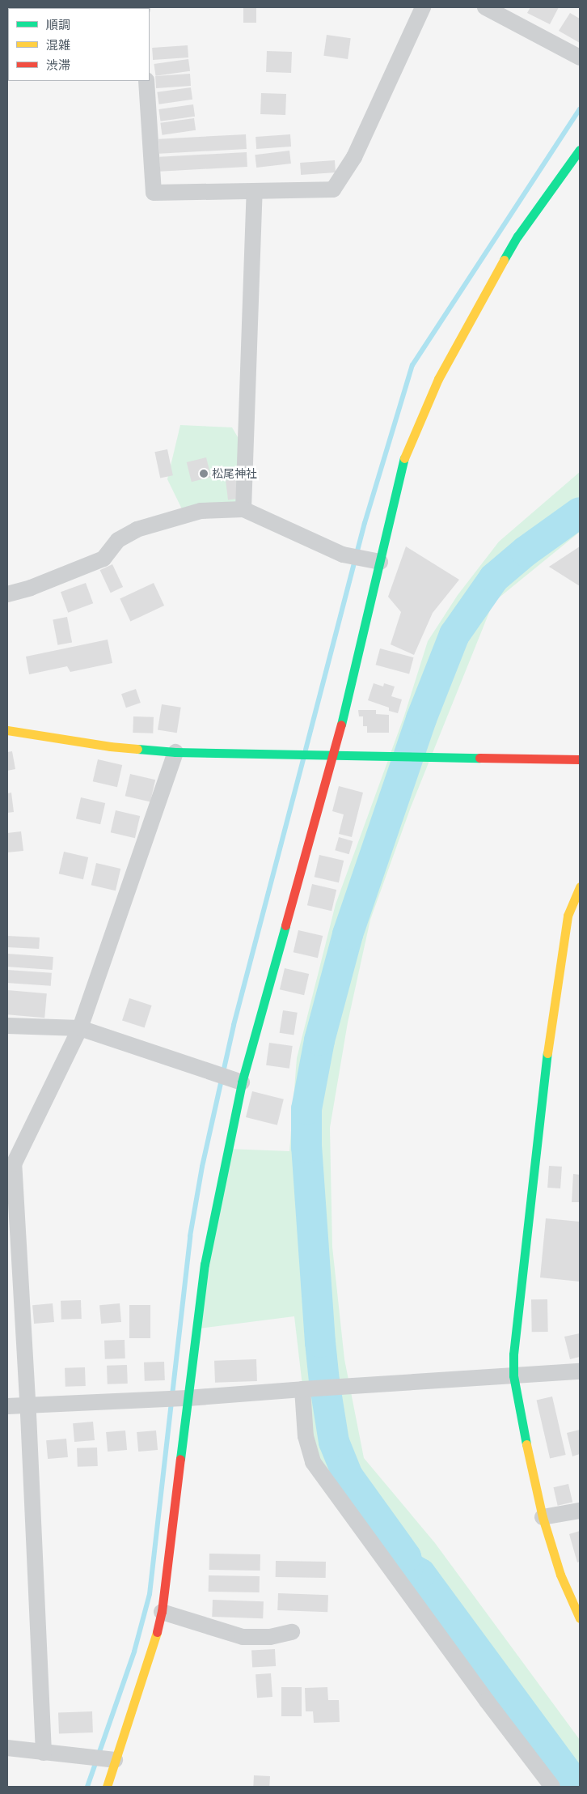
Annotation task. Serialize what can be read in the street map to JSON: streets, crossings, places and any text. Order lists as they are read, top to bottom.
{
  "places": ["松尾神社"],
  "legend": ["順調", "混雑", "渋滞"]
}
